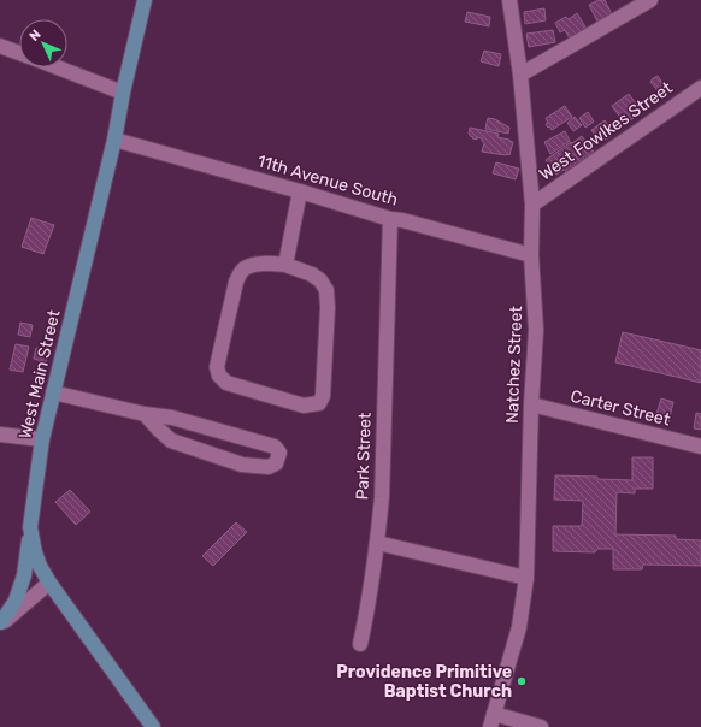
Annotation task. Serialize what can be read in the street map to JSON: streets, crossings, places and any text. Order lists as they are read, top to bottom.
{
  "streets": {
    "main road": ["West Main Street"],
    "street": [
      "West Fowlkes Street",
      "11th Avenue South",
      "Natchez Street",
      "Carter Street",
      "Park Street"
    ]
  },
  "crossings": [
    ["West Fowlkes Street", "Natchez Street"],
    ["11th Avenue South", "Natchez Street"],
    ["11th Avenue South", "West Main Street"],
    ["11th Avenue South", "Park Street"],
    ["Natchez Street", "Carter Street"]
  ],
  "places": ["Providence Primitive Baptist Church"],
  "north": "top left"
}
